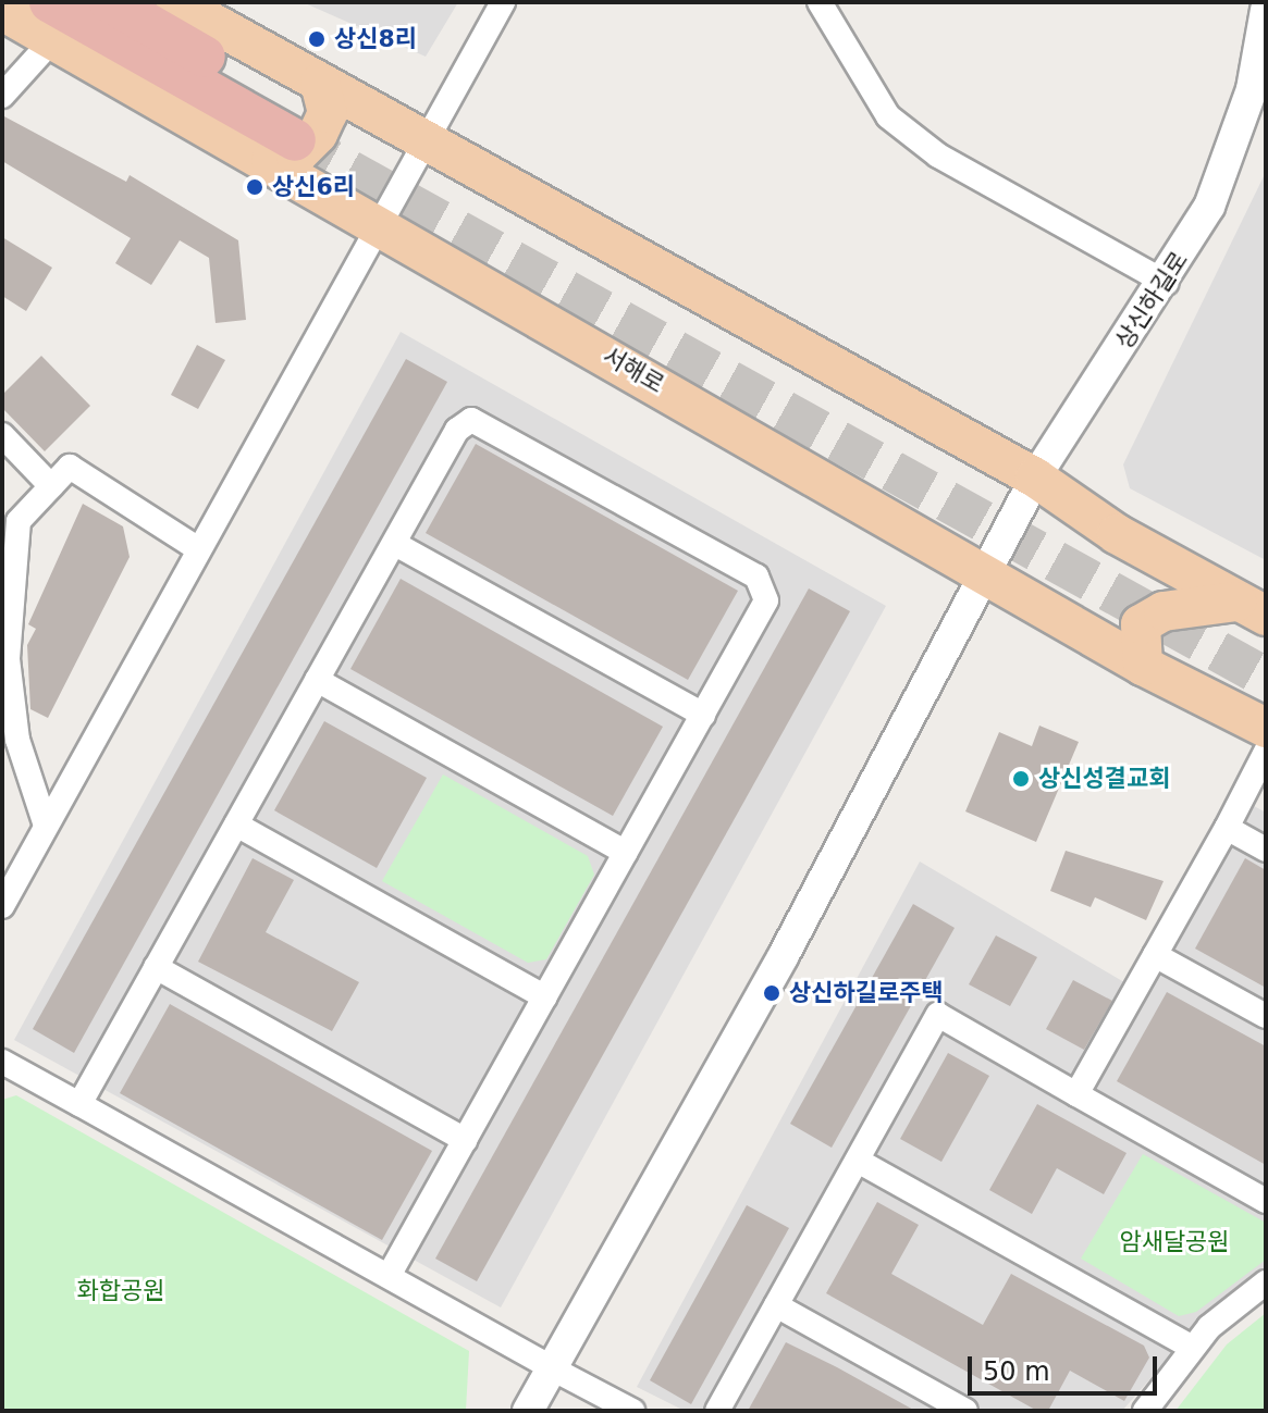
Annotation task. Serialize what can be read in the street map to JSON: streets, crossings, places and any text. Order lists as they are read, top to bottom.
{
  "streets": {
    "highway": ["서해로"],
    "street": ["상신하길로"]
  },
  "crossings": [
    ["상신하길로", "서해로"]
  ],
  "parks": ["암새달공원", "화합공원"],
  "places": [
    "상신8리",
    "상신6리",
    "상신성결교회",
    "상신하길로주택"
  ],
  "scale_bar": "50 m"
}
